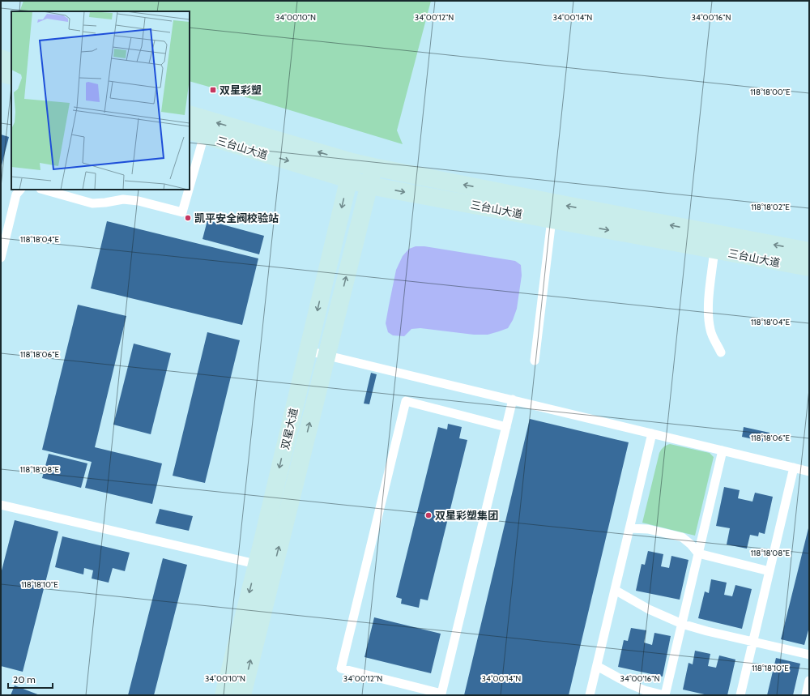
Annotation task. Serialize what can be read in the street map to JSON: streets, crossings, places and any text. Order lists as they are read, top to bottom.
{
  "streets": {
    "main road": ["三台山大道", "双星大道"]
  },
  "crossings": [
    ["三台山大道", "双星大道"]
  ],
  "places": {
    "transit": ["双星彩塑"],
    "other": ["凯平安全阀校验站", "双星彩塑集团"]
  },
  "scale_bar": "20 m",
  "coordinates": [
    "34°00'10\"N",
    "34°00'12\"N",
    "34°00'14\"N",
    "34°00'16\"N",
    "118°18'00\"E",
    "118°18'02\"E",
    "118°18'04\"E",
    "118°18'06\"E",
    "118°18'08\"E",
    "118°18'10\"E"
  ]
}
